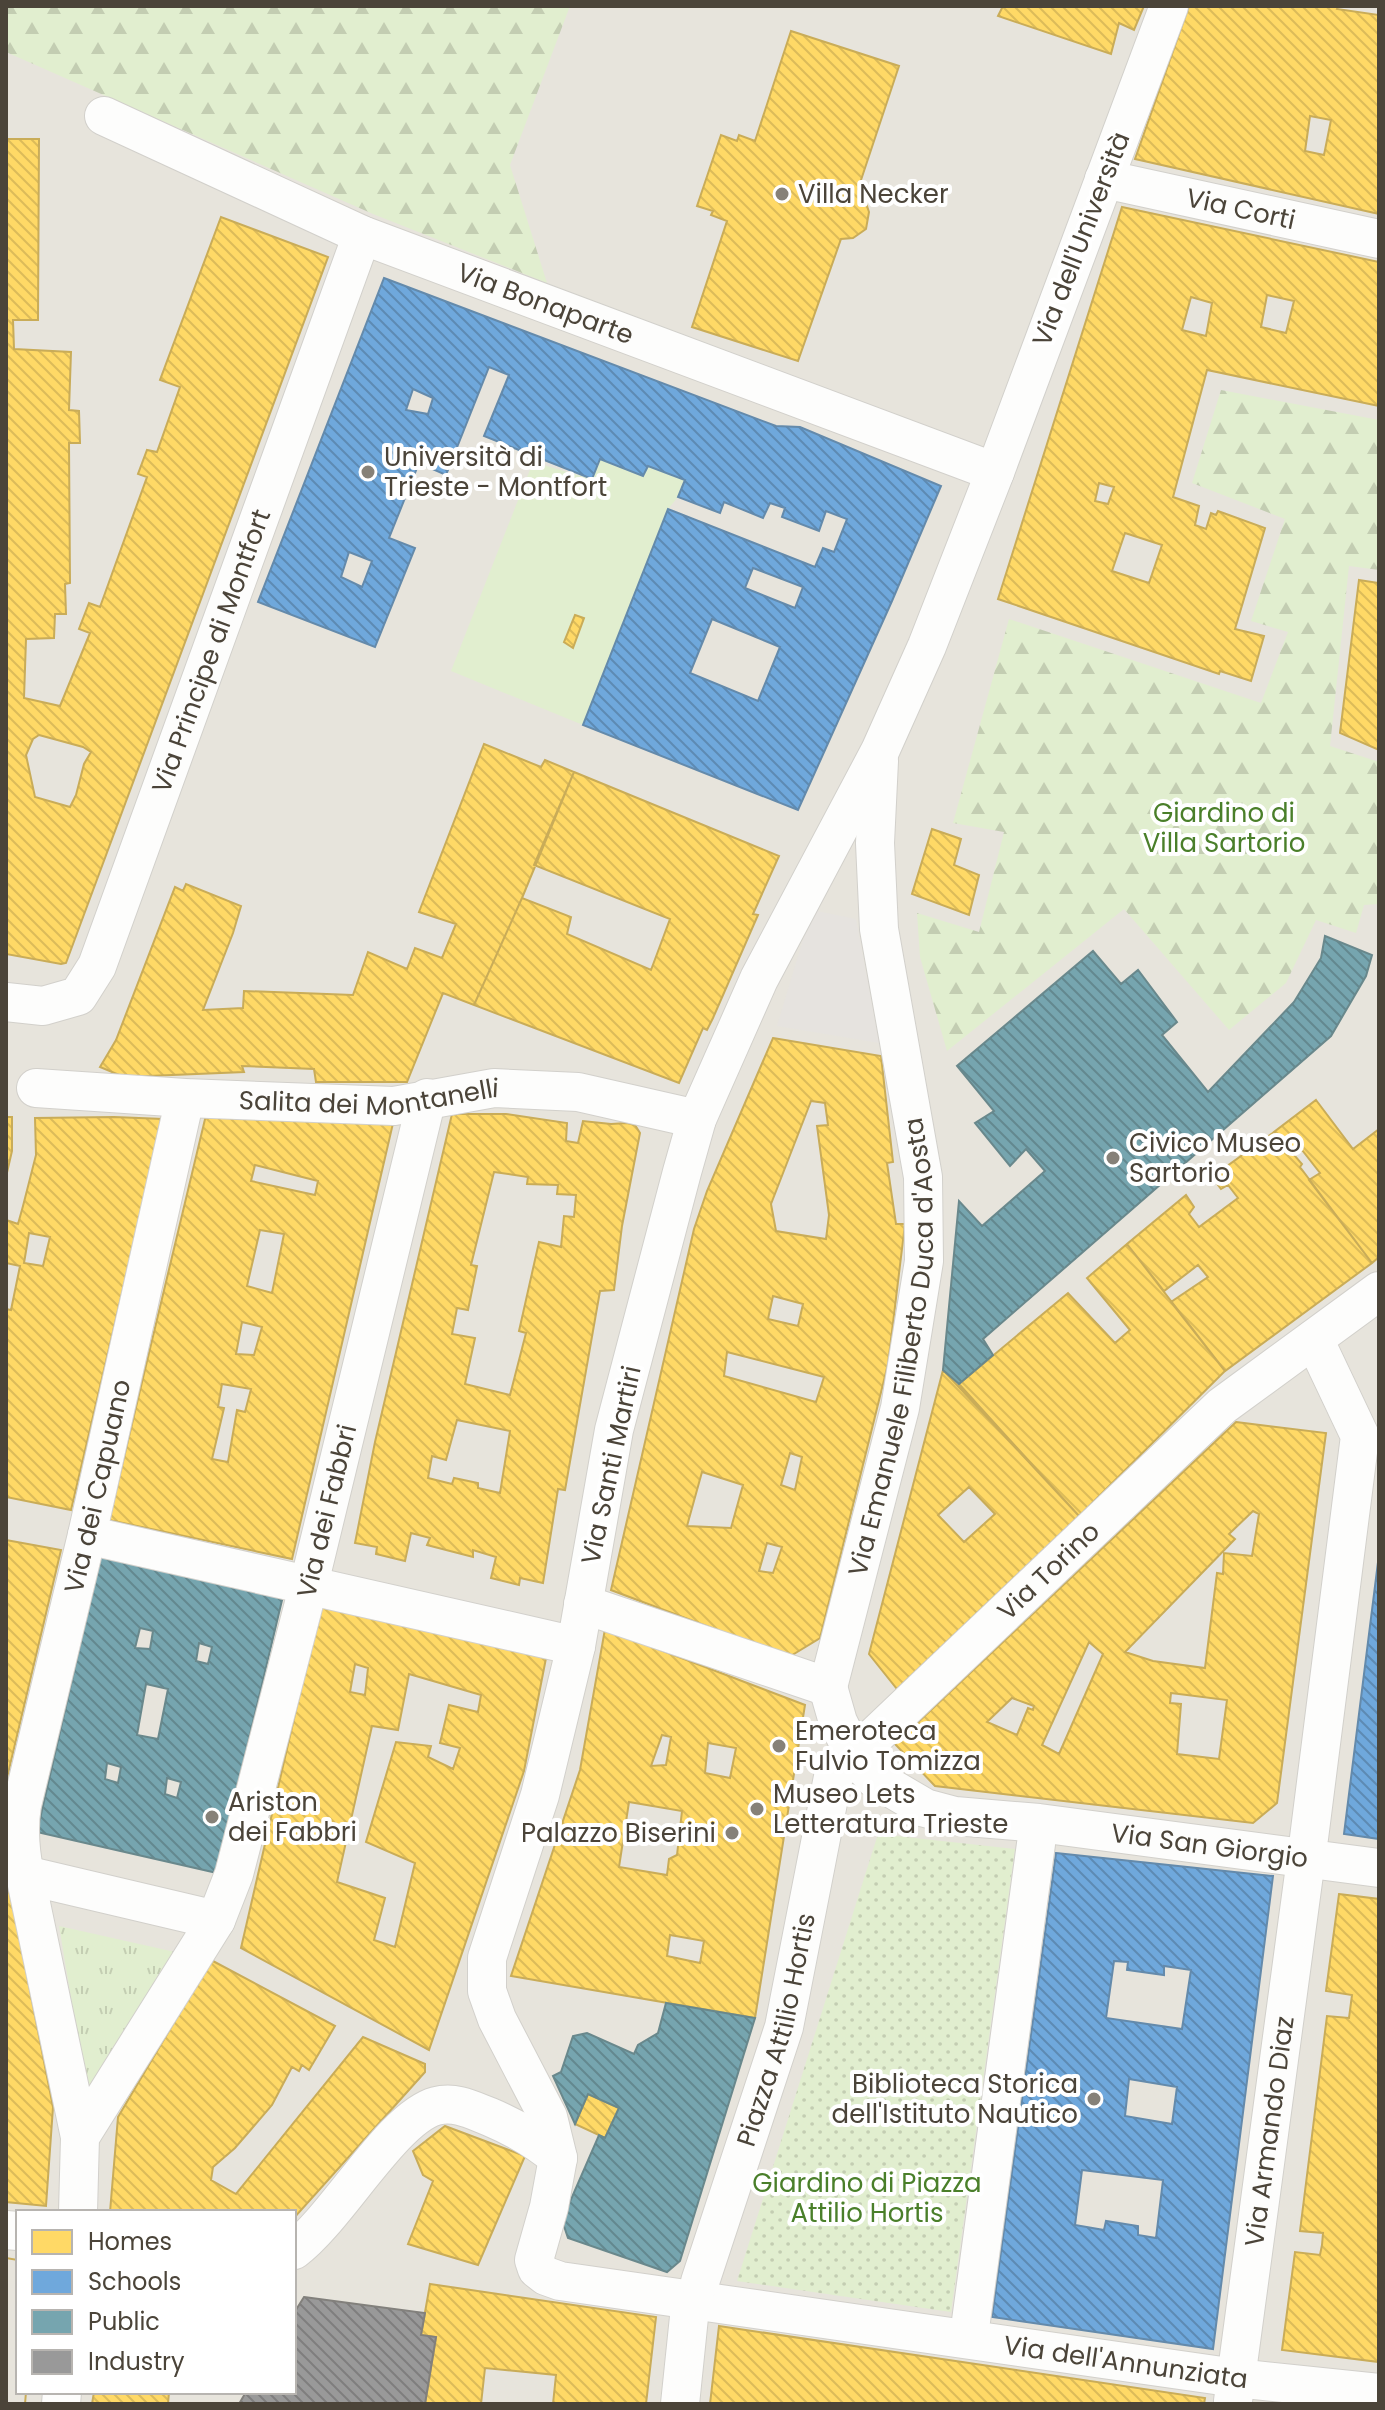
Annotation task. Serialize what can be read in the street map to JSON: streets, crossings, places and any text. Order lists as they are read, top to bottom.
{
  "streets": {
    "street": [
      "Via Corti",
      "Via dell'Università",
      "Via Bonaparte",
      "Via Principe di Montfort",
      "Salita dei Montanelli",
      "Via Emanuele Filiberto Duca d'Aosta",
      "Via Santi Martiri",
      "Via dei Capuano",
      "Via dei Fabbri",
      "Via Torino",
      "Via San Giorgio",
      "Piazza Attilio Hortis",
      "Via Armando Diaz",
      "Via dell'Annunziata"
    ]
  },
  "crossings": [
    ["Via Corti", "Via dell'Università"],
    ["Via dell'Università", "Via Bonaparte"],
    ["Via dell'Università", "Via Emanuele Filiberto Duca d'Aosta"],
    ["Via dell'Università", "Via Santi Martiri"],
    ["Via Bonaparte", "Via Principe di Montfort"],
    ["Salita dei Montanelli", "Via Santi Martiri"],
    ["Salita dei Montanelli", "Via dei Capuano"],
    ["Salita dei Montanelli", "Via dei Fabbri"],
    ["Via Emanuele Filiberto Duca d'Aosta", "Via Santi Martiri"],
    ["Via dei Capuano", "Via dei Fabbri"],
    ["Via Torino", "Via Armando Diaz"],
    ["Via San Giorgio", "Via Armando Diaz"],
    ["Via Armando Diaz", "Via dell'Annunziata"]
  ],
  "parks": ["Giardino di Villa Sartorio", "Giardino di Piazza Attilio Hortis"],
  "places": [
    "Villa Necker",
    "Università di Trieste - Montfort",
    "Civico Museo Sartorio",
    "Emeroteca Fulvio Tomizza",
    "Museo Lets Letteratura Trieste",
    "Ariston dei Fabbri",
    "Palazzo Biserini",
    "Biblioteca Storica dell'Istituto Nautico"
  ],
  "legend": [
    "Homes",
    "Schools",
    "Public",
    "Industry"
  ]
}
